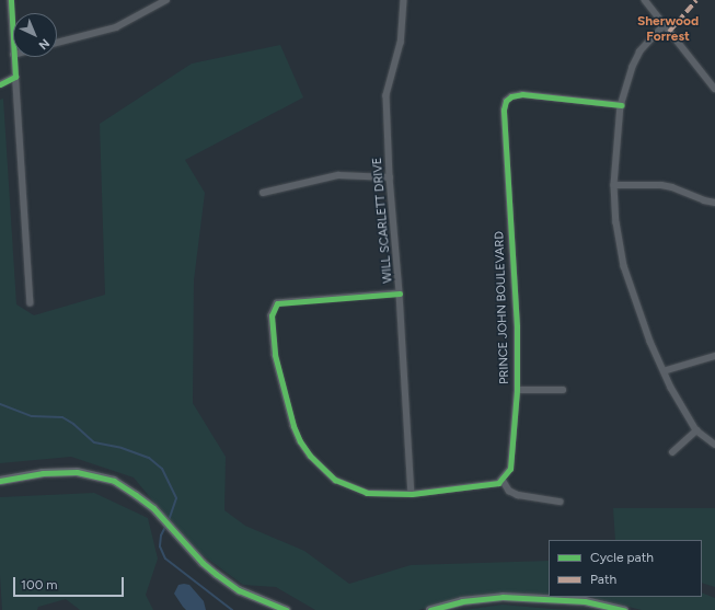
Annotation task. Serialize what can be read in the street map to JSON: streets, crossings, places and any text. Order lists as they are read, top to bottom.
{
  "streets": {
    "street": ["WILL SCARLETT DRIVE", "PRINCE JOHN BOULEVARD"]
  },
  "districts": ["Sherwood Forrest"],
  "legend": ["Cycle path", "Path"],
  "scale_bar": "100 m",
  "north": "bottom right"
}
